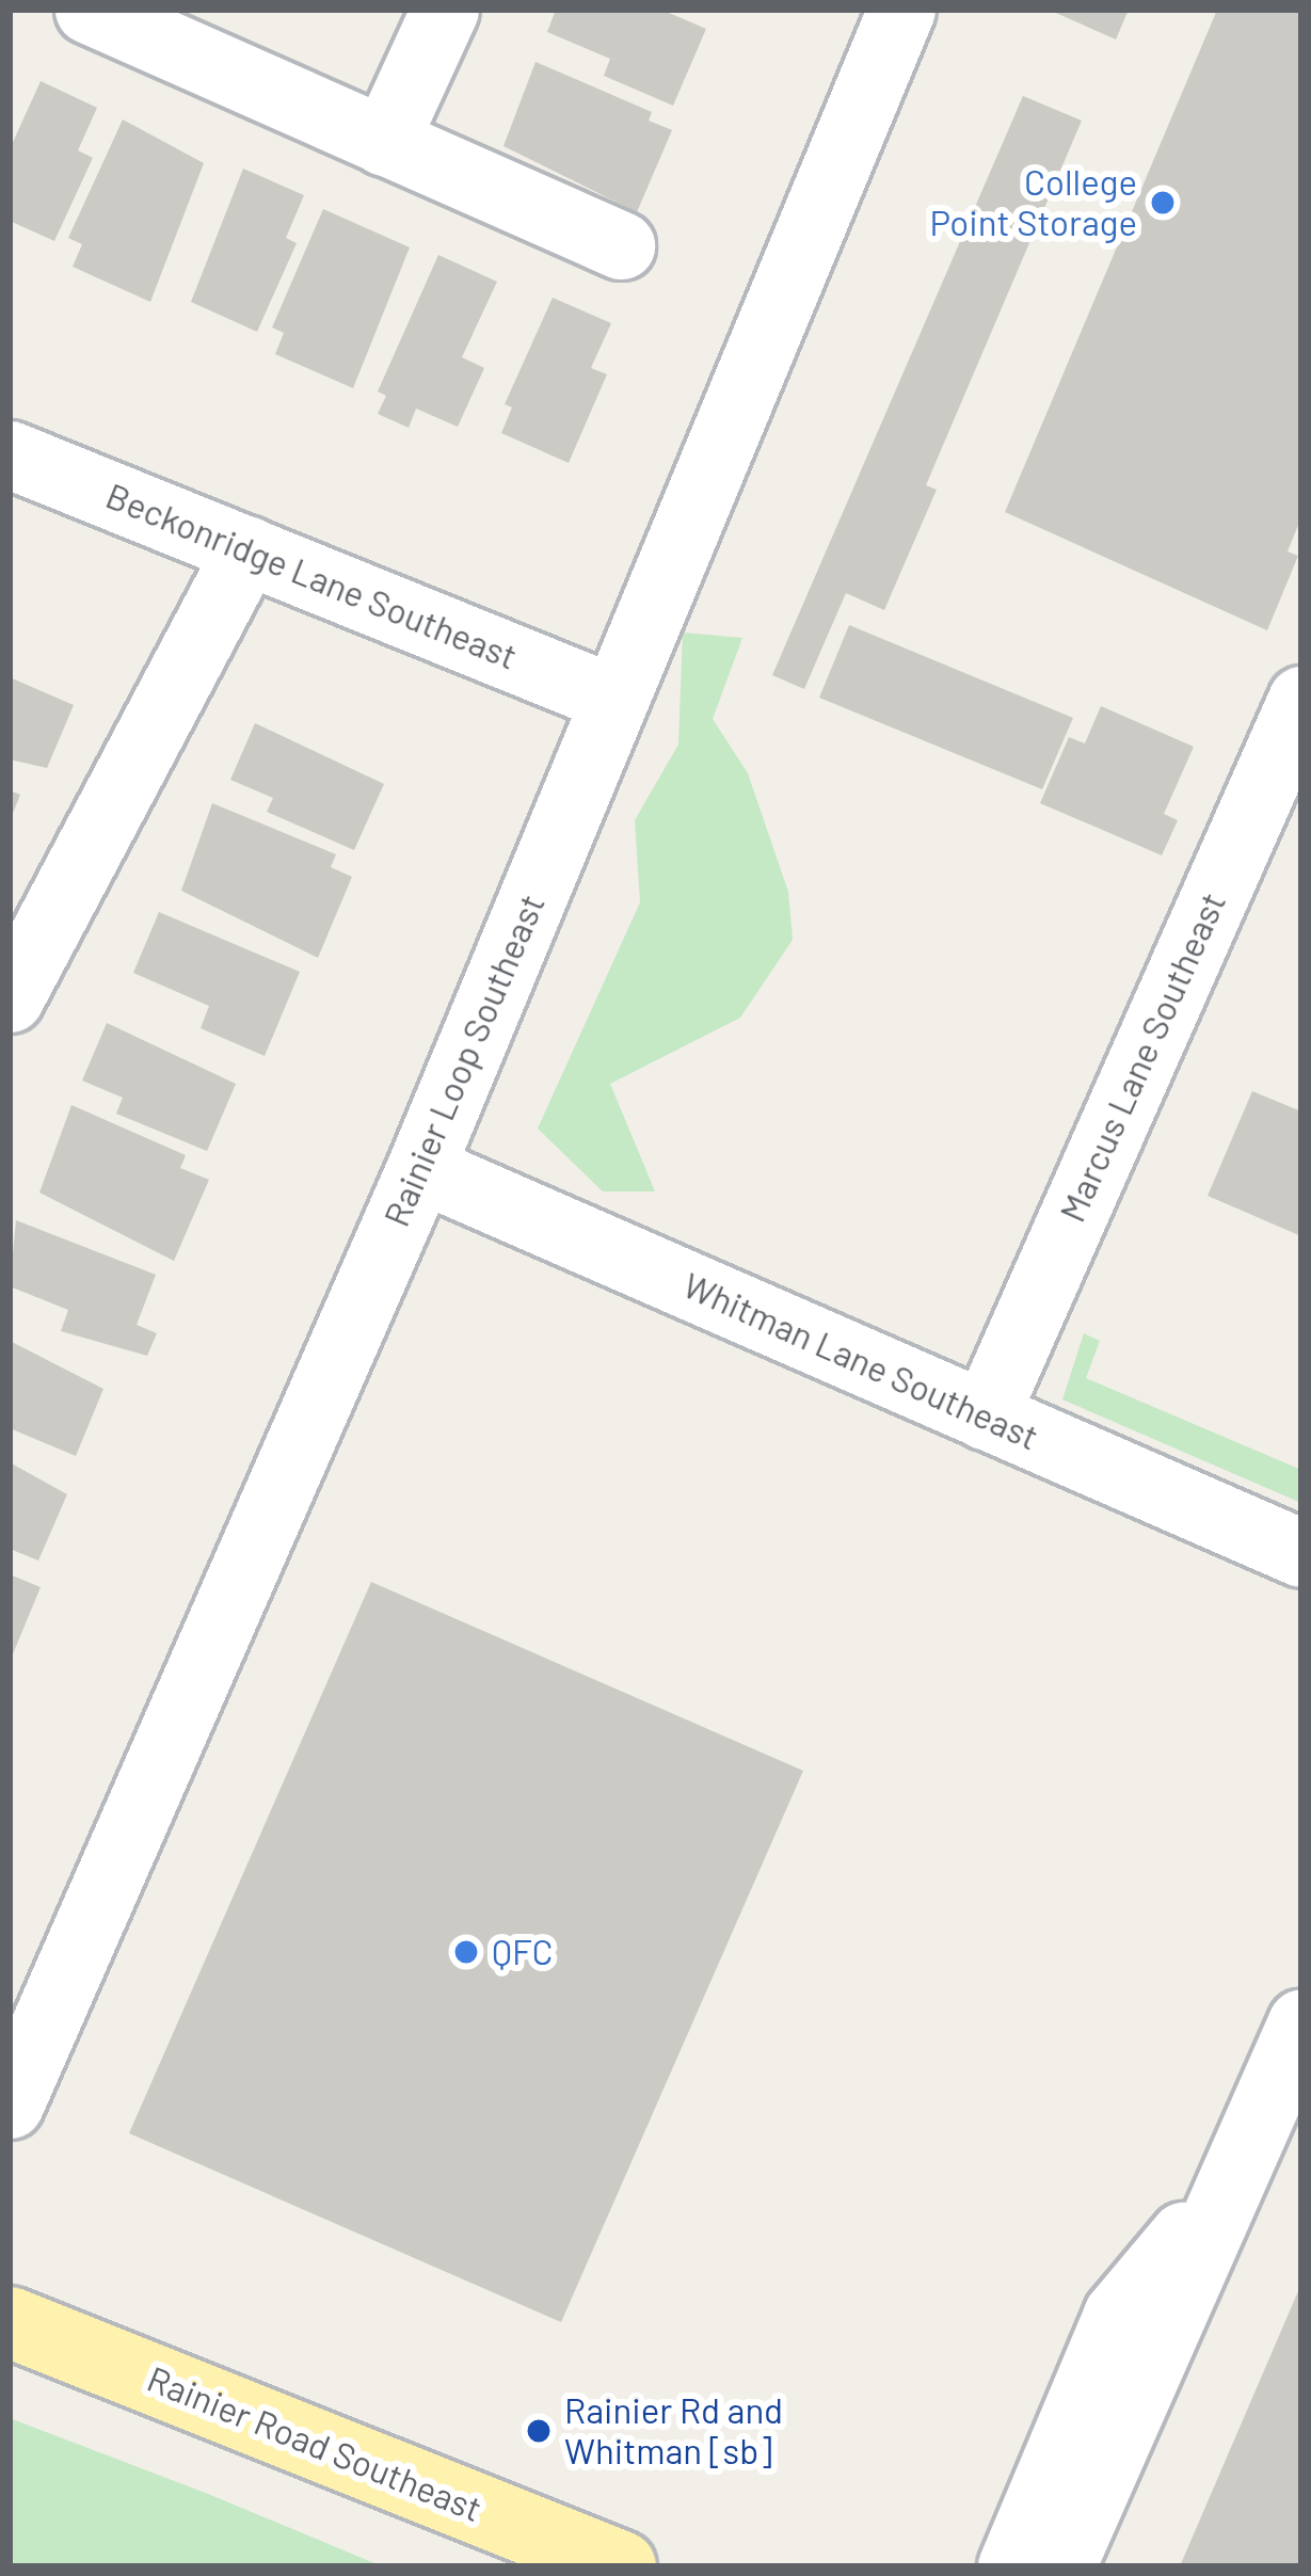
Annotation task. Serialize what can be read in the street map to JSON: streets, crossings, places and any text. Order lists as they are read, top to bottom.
{
  "streets": {
    "main road": ["Rainier Road Southeast"],
    "street": [
      "Beckonridge Lane Southeast",
      "Marcus Lane Southeast",
      "Rainier Loop Southeast",
      "Whitman Lane Southeast"
    ]
  },
  "crossings": [
    ["Beckonridge Lane Southeast", "Rainier Loop Southeast"],
    ["Marcus Lane Southeast", "Whitman Lane Southeast"],
    ["Rainier Loop Southeast", "Whitman Lane Southeast"]
  ],
  "places": ["College Point Storage", "QFC", "Rainier Rd and Whitman [sb]"]
}
